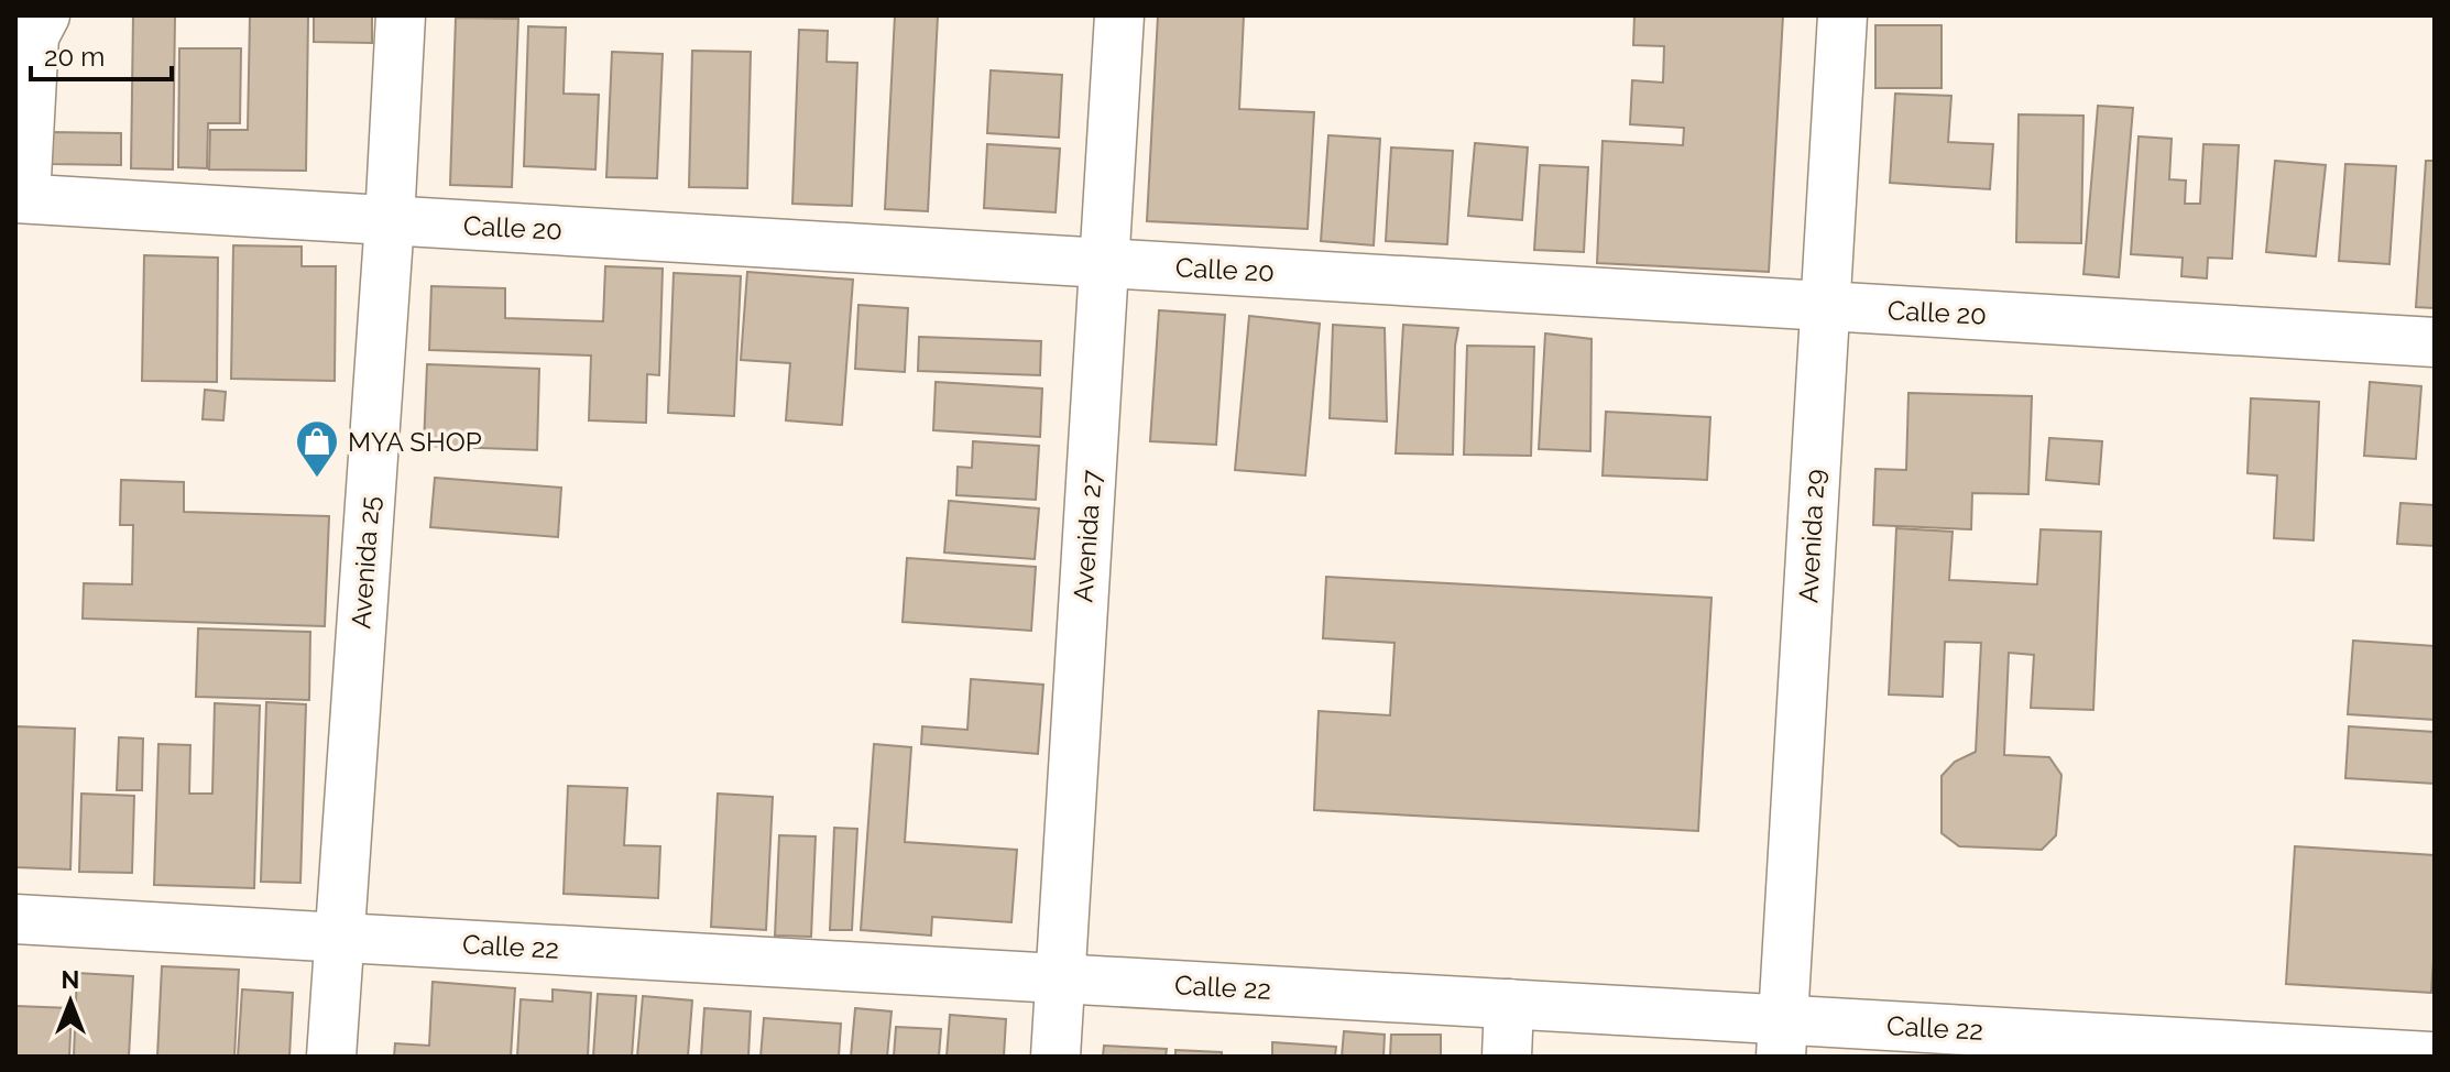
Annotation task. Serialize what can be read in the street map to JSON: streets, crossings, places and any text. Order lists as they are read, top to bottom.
{
  "streets": {
    "street": [
      "Calle 20",
      "Avenida 27",
      "Avenida 29",
      "Avenida 25",
      "Calle 22"
    ]
  },
  "crossings": [
    ["Calle 20", "Avenida 27"],
    ["Calle 20", "Avenida 29"],
    ["Calle 20", "Avenida 25"],
    ["Avenida 27", "Calle 22"],
    ["Avenida 29", "Calle 22"],
    ["Avenida 25", "Calle 22"]
  ],
  "places": {
    "shop": ["MYA SHOP"]
  },
  "scale_bar": "20 m",
  "north": "top"
}
